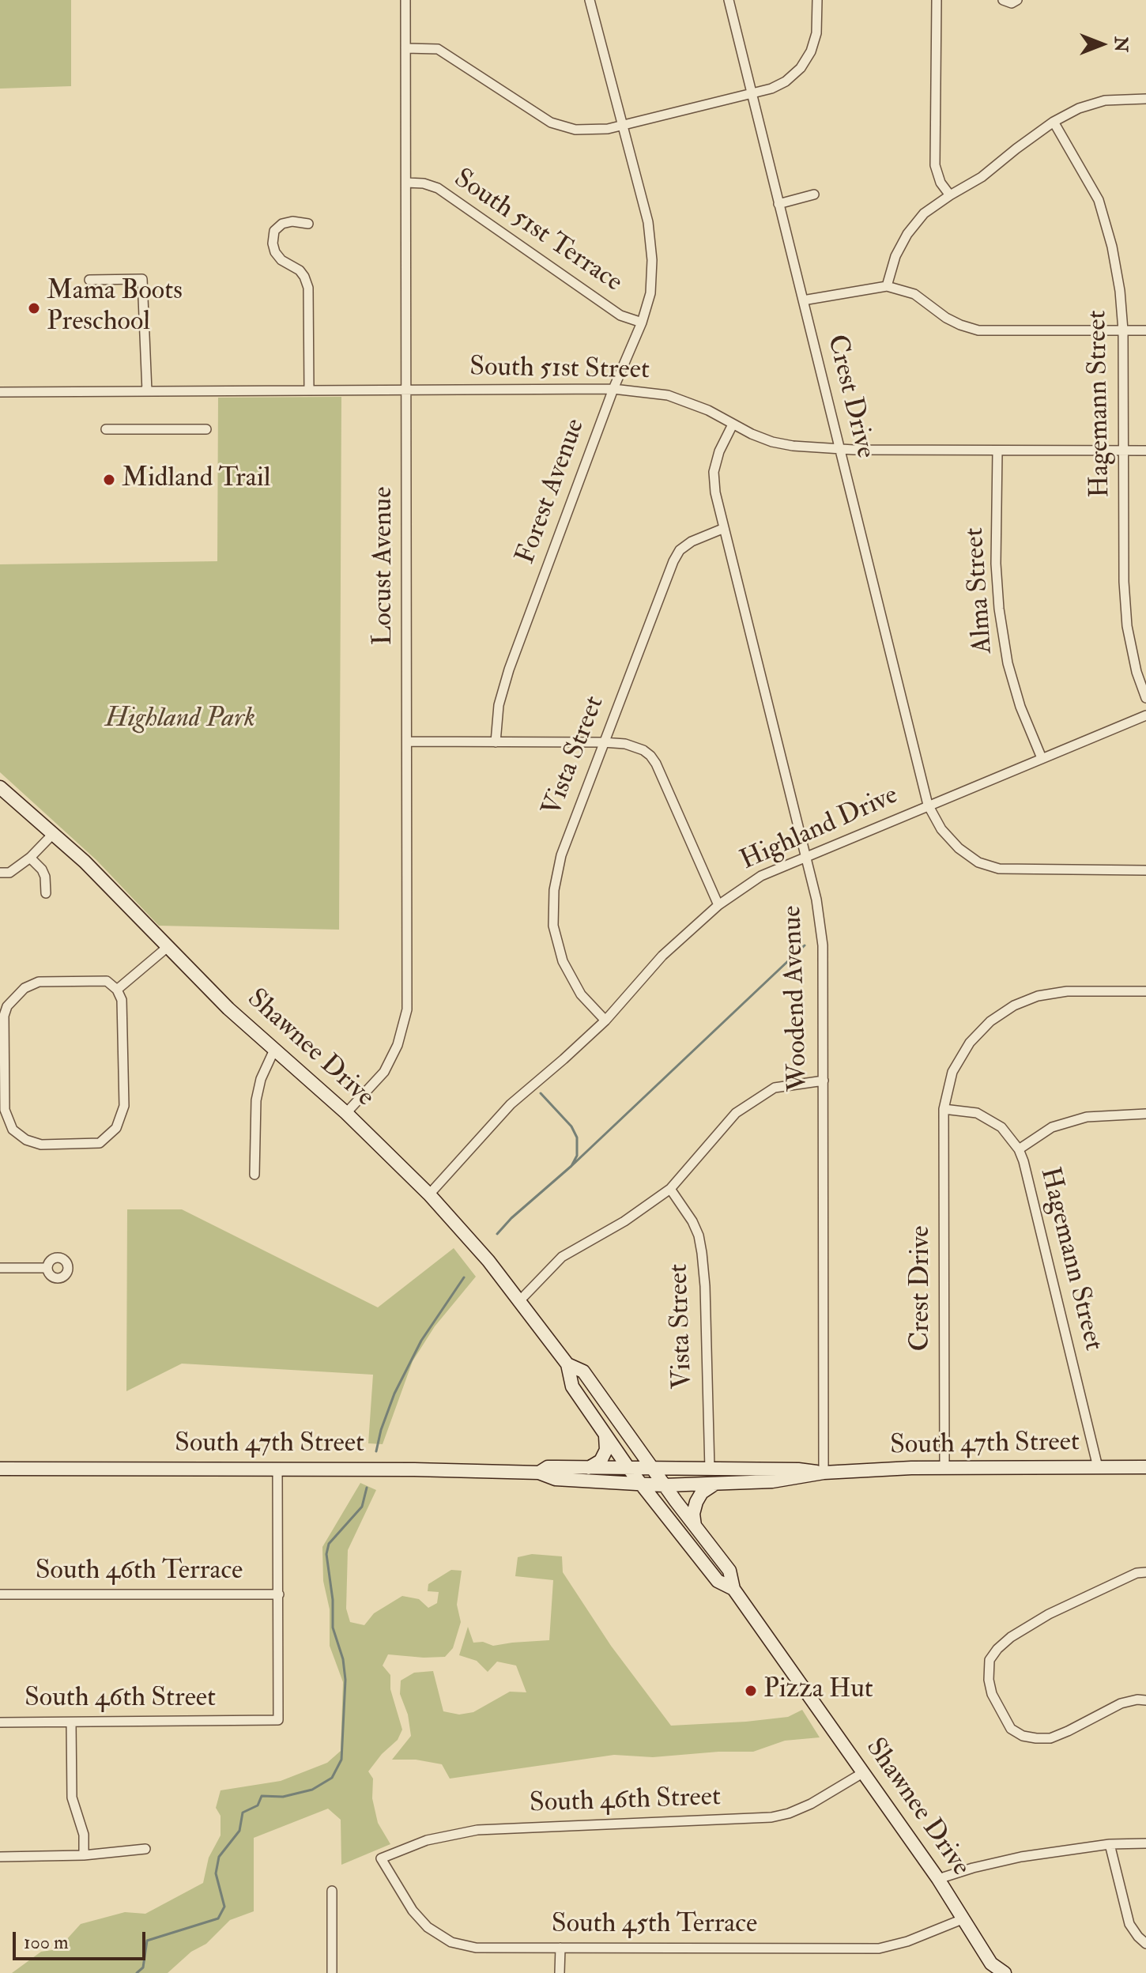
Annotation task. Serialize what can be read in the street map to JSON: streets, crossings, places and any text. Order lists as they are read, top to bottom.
{
  "streets": {
    "main road": ["Shawnee Drive", "South 47th Street"],
    "street": [
      "South 51st Terrace",
      "South 51st Street",
      "Crest Drive",
      "Hagemann Street",
      "Forest Avenue",
      "Locust Avenue",
      "Alma Street",
      "Vista Street",
      "Highland Drive",
      "Woodend Avenue",
      "South 46th Terrace",
      "South 46th Street",
      "South 45th Terrace"
    ]
  },
  "crossings": [
    ["South 51st Terrace", "Forest Avenue"],
    ["South 51st Terrace", "Locust Avenue"],
    ["South 51st Street", "Crest Drive"],
    ["South 51st Street", "Hagemann Street"],
    ["South 51st Street", "Forest Avenue"],
    ["South 51st Street", "Locust Avenue"],
    ["South 51st Street", "Alma Street"],
    ["South 51st Street", "Woodend Avenue"],
    ["Crest Drive", "Hagemann Street"],
    ["Crest Drive", "Highland Drive"],
    ["Crest Drive", "South 47th Street"],
    ["Hagemann Street", "South 47th Street"],
    ["Locust Avenue", "Shawnee Drive"],
    ["Alma Street", "Highland Drive"],
    ["Vista Street", "Highland Drive"],
    ["Vista Street", "Woodend Avenue"],
    ["Vista Street", "South 47th Street"],
    ["Highland Drive", "Woodend Avenue"],
    ["Highland Drive", "Shawnee Drive"],
    ["Woodend Avenue", "South 47th Street"],
    ["Shawnee Drive", "South 47th Street"],
    ["Shawnee Drive", "South 46th Street"],
    ["Shawnee Drive", "South 45th Terrace"],
    ["South 46th Terrace", "South 46th Street"],
    ["South 46th Street", "South 45th Terrace"]
  ],
  "parks": ["Highland Park"],
  "places": ["Mama Boots Preschool", "Midland Trail", "Pizza Hut"],
  "scale_bar": "100 m",
  "north": "right"
}
